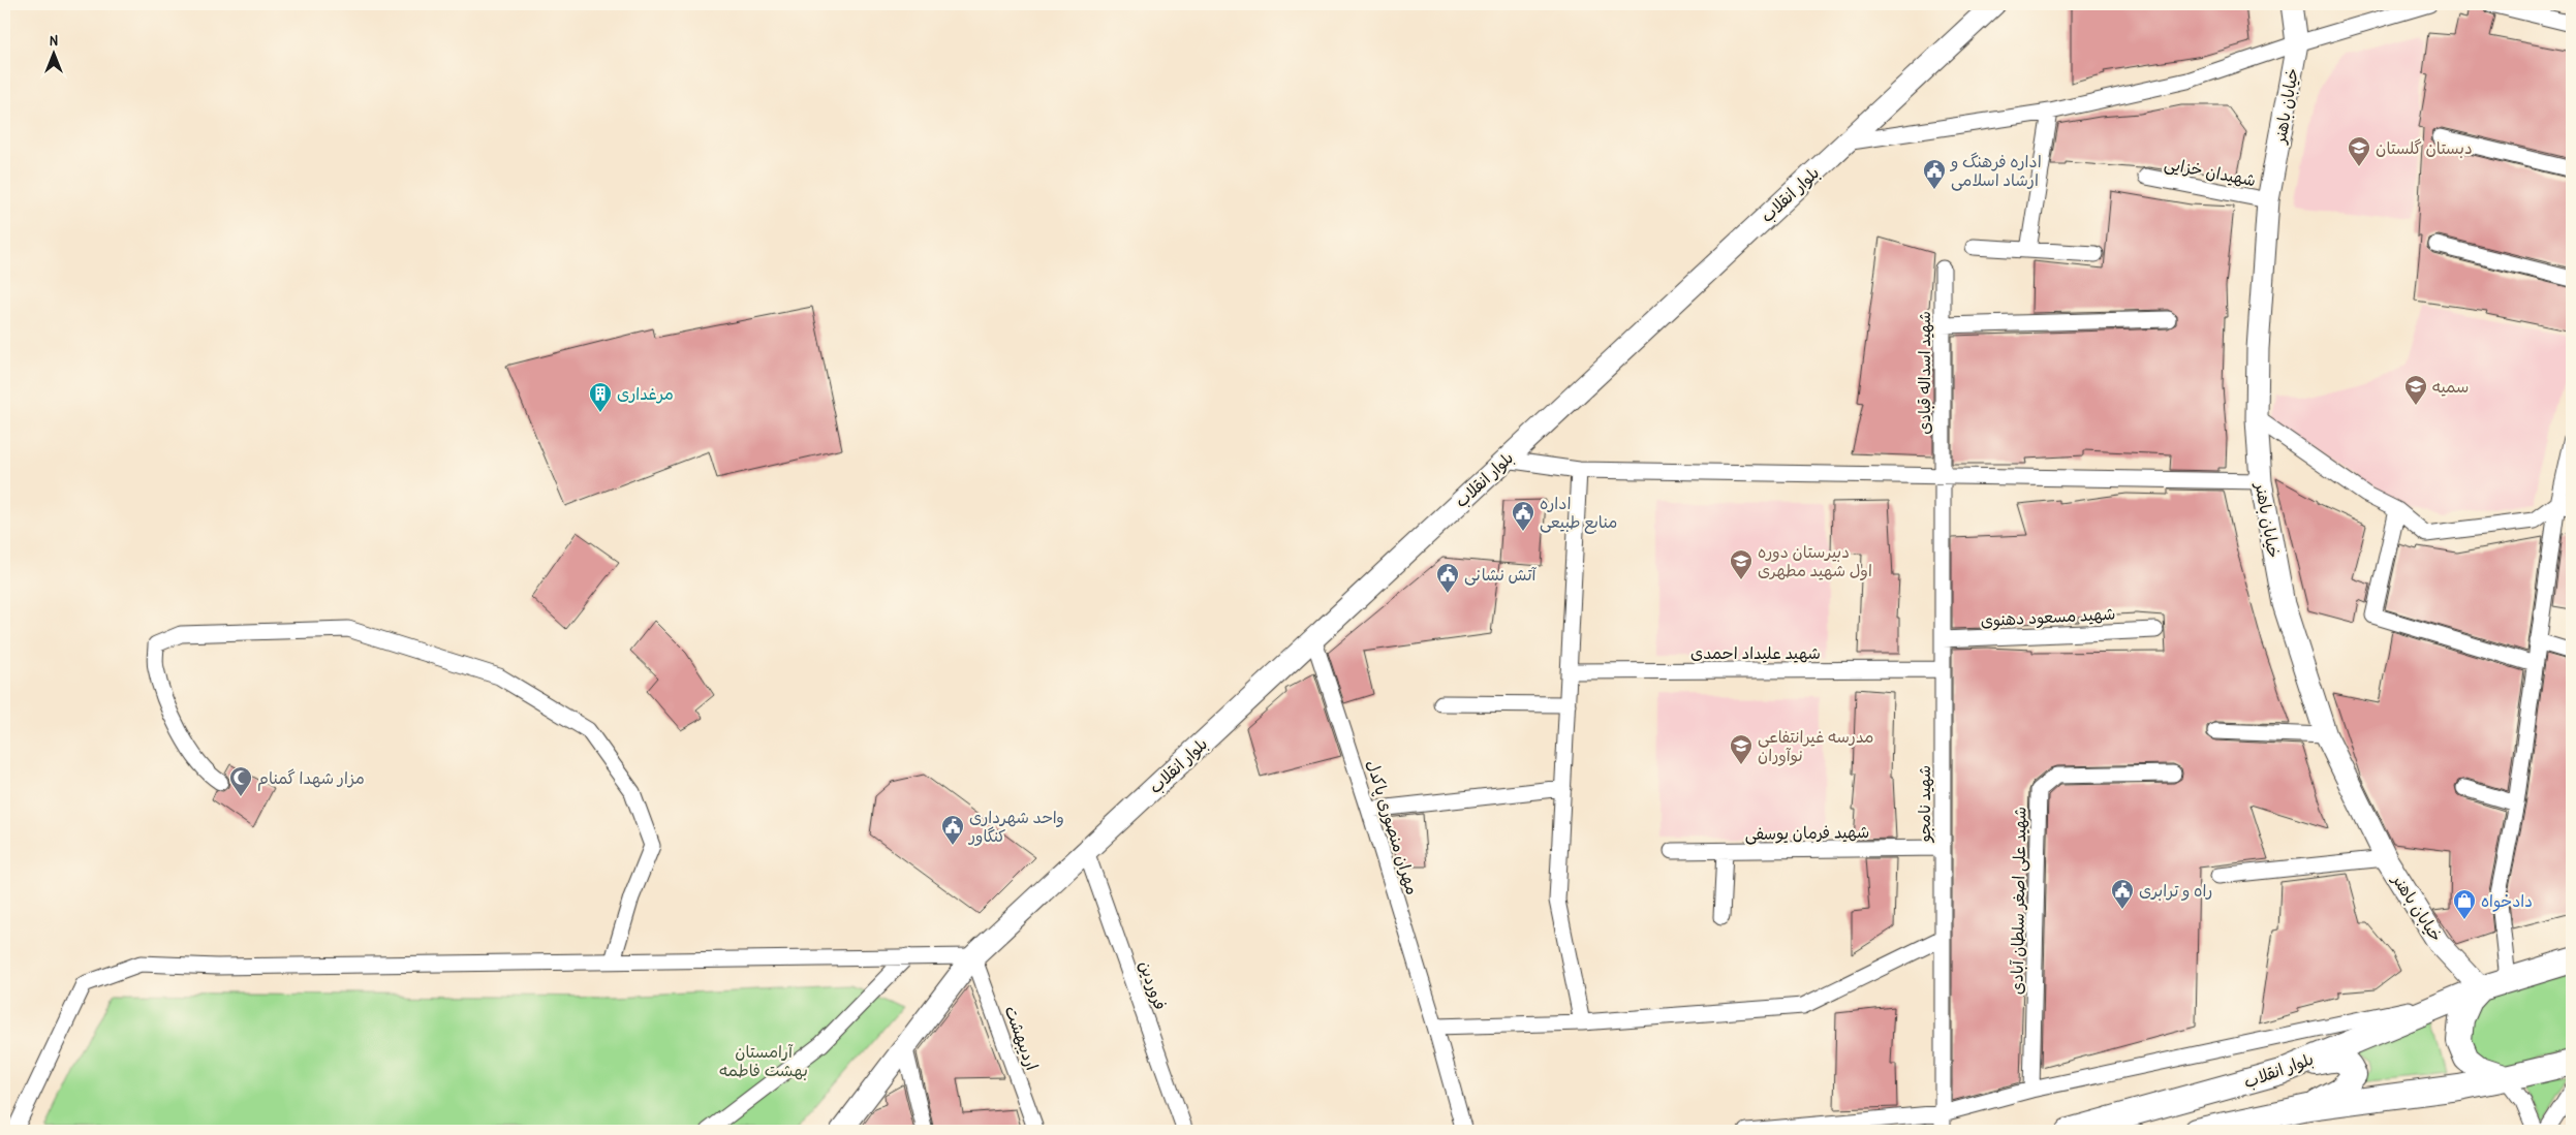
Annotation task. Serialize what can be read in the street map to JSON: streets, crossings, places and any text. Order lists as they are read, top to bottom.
{
  "streets": {
    "main road": ["بلوار انقلاب"],
    "street": [
      "خیابان باهنر",
      "شهیدان خزایی",
      "شهید اسداله قبادی",
      "شهید مسعود دهنوی",
      "شهید علیداد احمدی",
      "شهید نامجو",
      "مهران منصوری پاکدل",
      "شهید فرمان یوسفی",
      "شهید علی اصغر سلطان آبادی",
      "فروردین",
      "اردیبهشت"
    ]
  },
  "crossings": [
    ["خیابان باهنر", "شهیدان خزایی"],
    ["خیابان باهنر", "بلوار انقلاب"],
    ["بلوار انقلاب", "مهران منصوری پاکدل"],
    ["بلوار انقلاب", "فروردین"],
    ["بلوار انقلاب", "اردیبهشت"],
    ["شهید اسداله قبادی", "شهید نامجو"],
    ["شهید مسعود دهنوی", "شهید نامجو"],
    ["شهید علیداد احمدی", "شهید نامجو"],
    ["شهید نامجو", "شهید فرمان یوسفی"]
  ],
  "parks": ["آرامستان بهشت فاطمه"],
  "places": {
    "school or university": [
      "دبستان گلستان",
      "سمیه",
      "دبیرستان دوره اول شهید مطهری",
      "مدرسه غیرانتفاعی نوآوران"
    ],
    "public building": [
      "اداره فرهنگ و ارشاد اسلامی",
      "اداره منابع طبیعی",
      "آتش نشانی",
      "واحد شهرداری کنگاور",
      "راه و ترابری"
    ],
    "building": ["مرغداری"],
    "mosque": ["مزار شهدا گمنام"],
    "shop": ["دادخواه"]
  },
  "north": "top"
}
